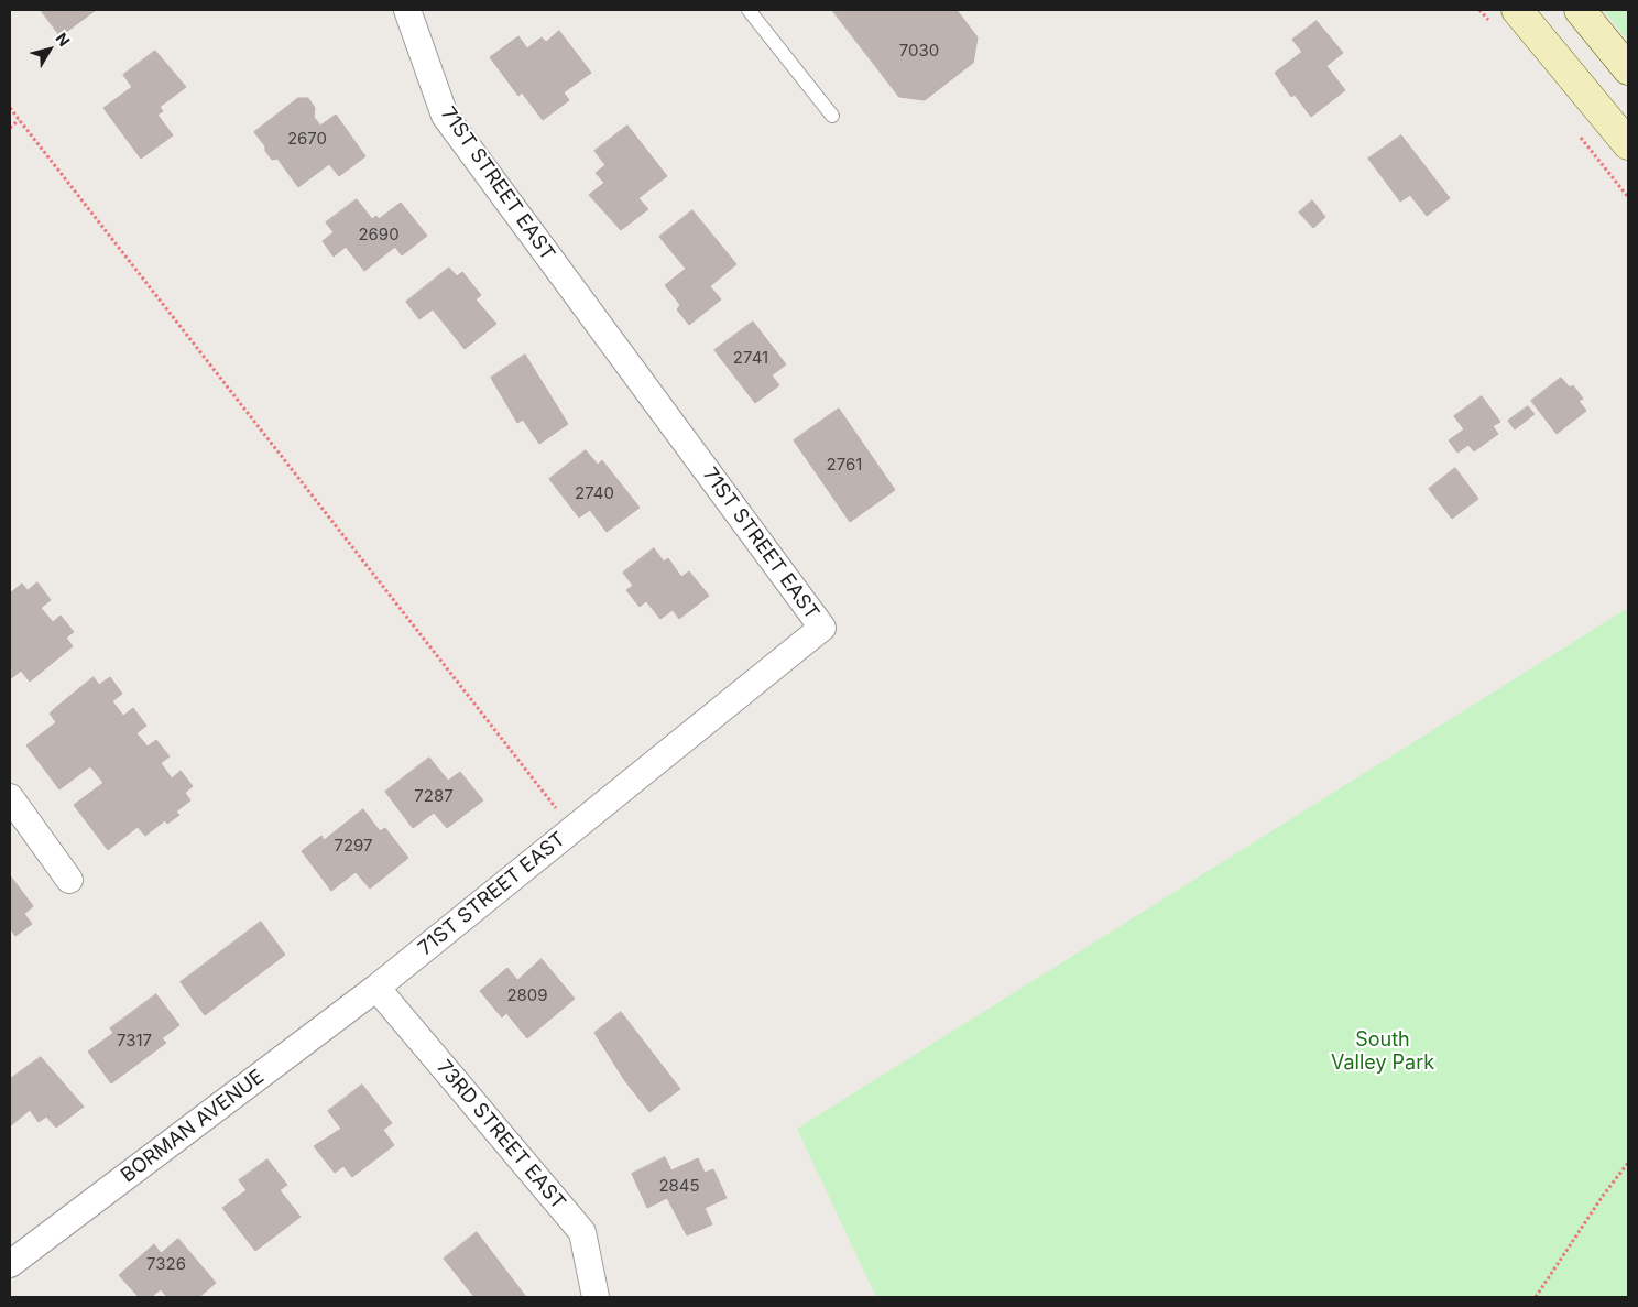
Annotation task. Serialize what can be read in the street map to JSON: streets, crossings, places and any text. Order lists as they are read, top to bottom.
{
  "streets": {
    "street": ["71ST STREET EAST", "BORMAN AVENUE", "73RD STREET EAST"]
  },
  "crossings": [
    ["71ST STREET EAST", "BORMAN AVENUE"],
    ["71ST STREET EAST", "73RD STREET EAST"],
    ["BORMAN AVENUE", "73RD STREET EAST"]
  ],
  "parks": ["South Valley Park"],
  "house_numbers": [
    "7030",
    "2670",
    "2690",
    "2741",
    "2761",
    "2740",
    "7287",
    "7297",
    "2809",
    "7317",
    "2845",
    "7326"
  ],
  "north": "top right"
}
